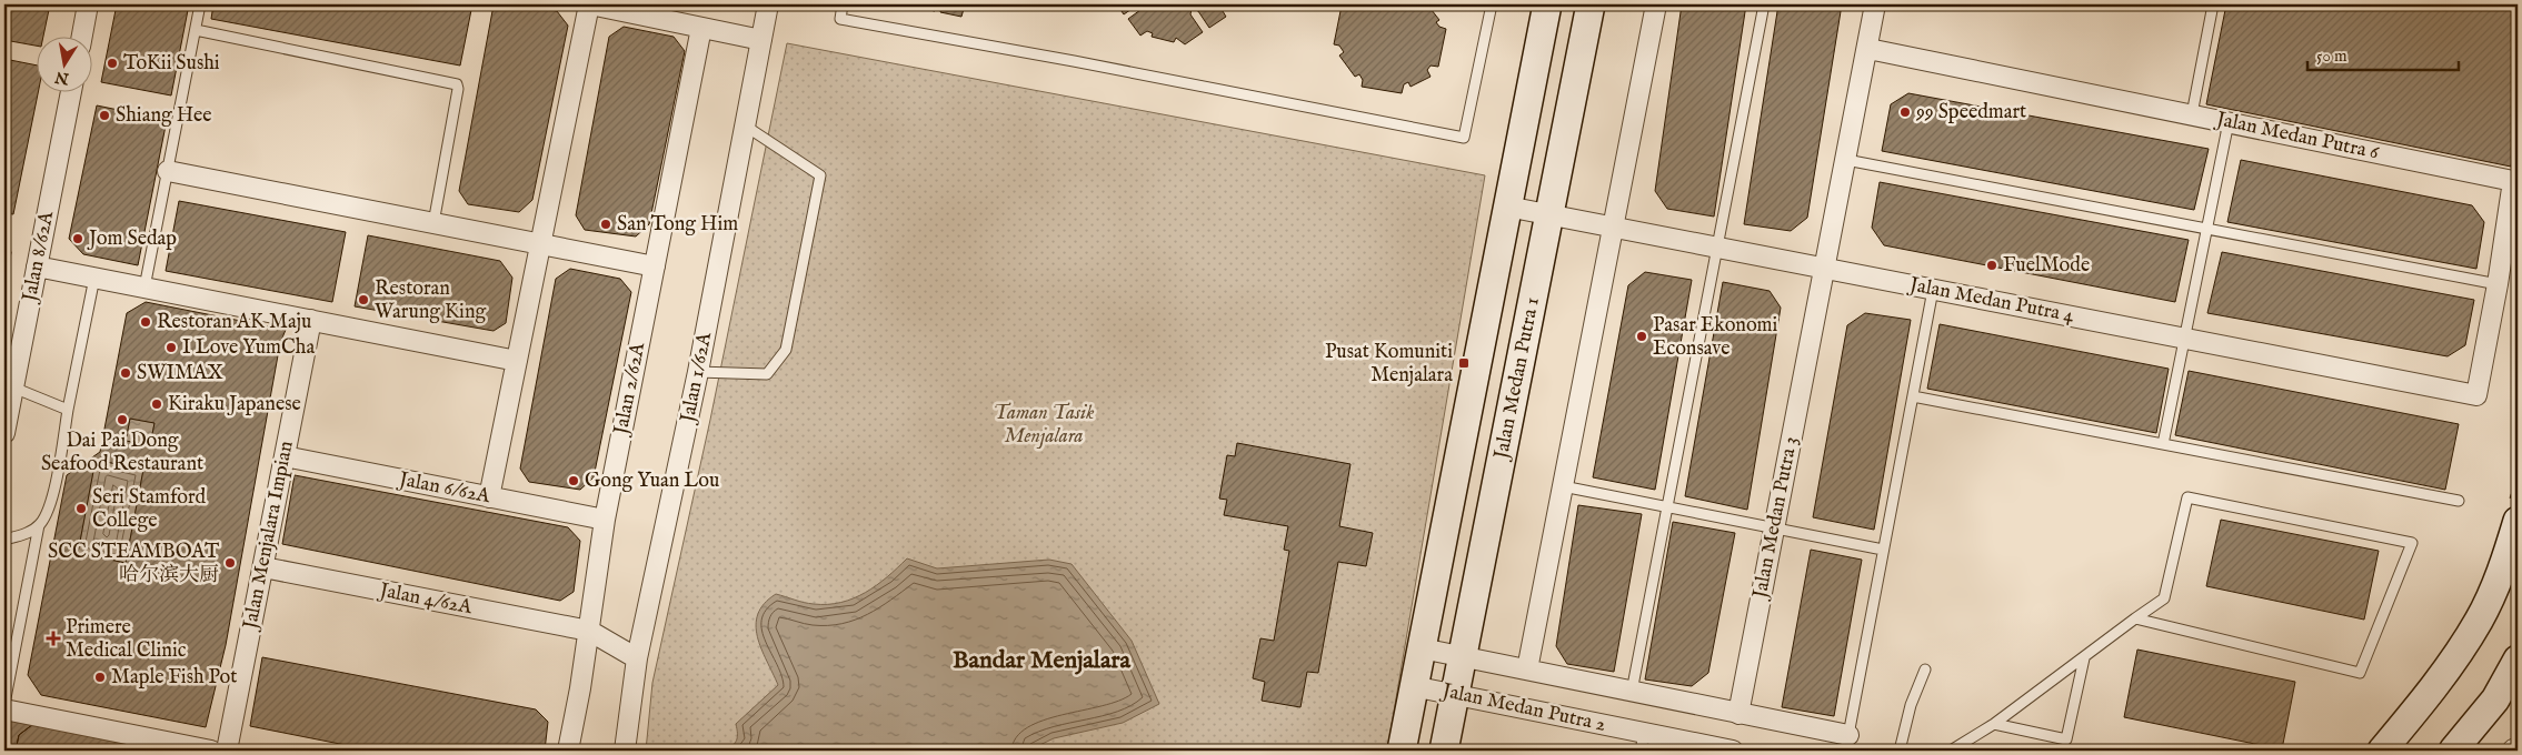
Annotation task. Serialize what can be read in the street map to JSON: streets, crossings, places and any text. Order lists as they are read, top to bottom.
{
  "streets": {
    "street": [
      "Jalan Medan Putra 6",
      "Jalan 8/62A",
      "Jalan Medan Putra 4",
      "Jalan 1/62A",
      "Jalan Medan Putra 1",
      "Jalan 2/62A",
      "Jalan 6/62A",
      "Jalan Medan Putra 3",
      "Jalan Menjalara Impian",
      "Jalan 4/62A",
      "Jalan Medan Putra 2"
    ]
  },
  "crossings": [
    ["Jalan Medan Putra 6", "Jalan Medan Putra 4"],
    ["Jalan Medan Putra 6", "Jalan Medan Putra 3"],
    ["Jalan Medan Putra 4", "Jalan Medan Putra 1"],
    ["Jalan Medan Putra 4", "Jalan Medan Putra 3"],
    ["Jalan 1/62A", "Jalan 4/62A"],
    ["Jalan Medan Putra 1", "Jalan Medan Putra 2"],
    ["Jalan 2/62A", "Jalan 6/62A"],
    ["Jalan 2/62A", "Jalan 4/62A"],
    ["Jalan 6/62A", "Jalan Menjalara Impian"],
    ["Jalan Menjalara Impian", "Jalan 4/62A"]
  ],
  "districts": ["Bandar Menjalara"],
  "parks": ["Taman Tasik Menjalara"],
  "places": {
    "other": [
      "ToKii Sushi",
      "99 Speedmart",
      "Shiang Hee",
      "San Tong Him",
      "Jom Sedap",
      "FuelMode",
      "Restoran Warung King",
      "Restoran AK Maju",
      "Pasar Ekonomi Econsave",
      "I Love YumCha",
      "SWIMAX",
      "Kiraku Japanese",
      "Dai Pai Dong Seafood Restaurant",
      "Gong Yuan Lou",
      "Seri Stamford College",
      "SCC STEAMBOAT 哈尔滨大厨",
      "Maple Fish Pot"
    ],
    "transit": ["Pusat Komuniti Menjalara"],
    "health": ["Primere Medical Clinic"]
  },
  "scale_bar": "50 m",
  "north": "bottom"
}
